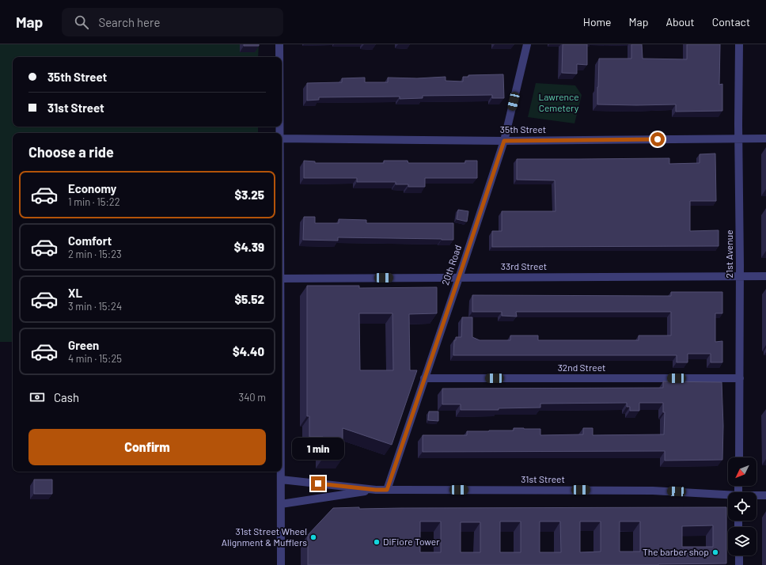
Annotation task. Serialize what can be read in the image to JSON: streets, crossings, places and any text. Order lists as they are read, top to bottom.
{
  "streets": {
    "street": [
      "35th Street",
      "21st Avenue",
      "20th Road",
      "33rd Street",
      "32nd Street",
      "31st Street"
    ]
  },
  "crossings": [
    ["35th Street", "21st Avenue"],
    ["35th Street", "20th Road"],
    ["21st Avenue", "33rd Street"],
    ["21st Avenue", "32nd Street"],
    ["20th Road", "33rd Street"],
    ["20th Road", "32nd Street"],
    ["20th Road", "31st Street"]
  ],
  "parks": ["Lawrence Cemetery"],
  "places": ["31st Street Wheel Alignment & Mufflers", "DiFiore Tower", "The barber shop"],
  "north": "bottom left",
  "page": {
    "header": "Map",
    "search": "Search here",
    "nav": [
      "Home",
      "Map",
      "About",
      "Contact"
    ],
    "banner": ["35th Street", "31st Street"],
    "heading": "Choose a ride",
    "list": [
      {
        "name": "Economy",
        "note": "1 min · 15:22",
        "value": "$3.25"
      },
      {
        "name": "Comfort",
        "note": "2 min · 15:23",
        "value": "$4.39"
      },
      {
        "name": "XL",
        "note": "3 min · 15:24",
        "value": "$5.52"
      },
      {
        "name": "Green",
        "note": "4 min · 15:25",
        "value": "$4.40"
      }
    ],
    "pay": ["Cash", "340 m"],
    "buttons": "Confirm",
    "bubble": "1 min"
  }
}
